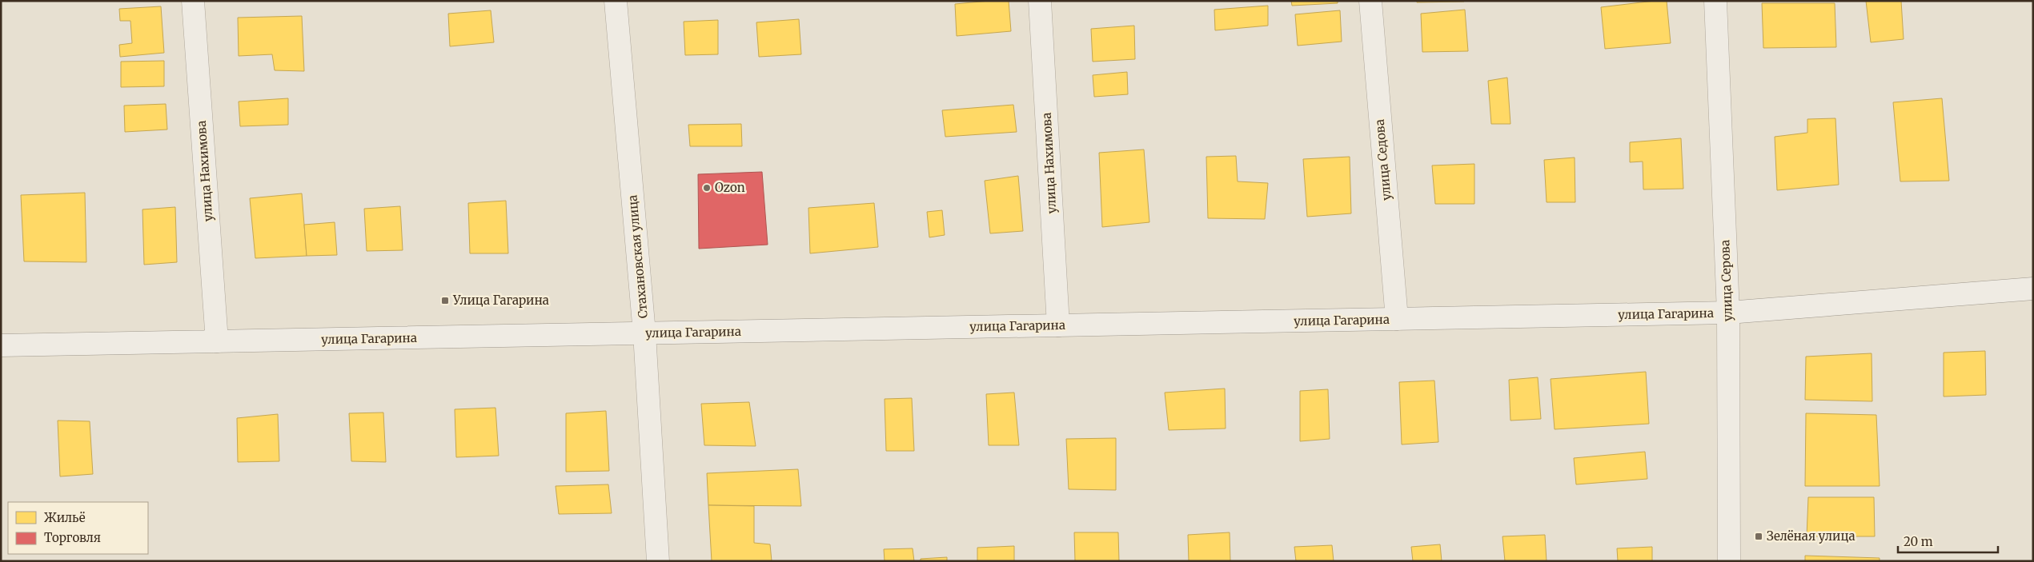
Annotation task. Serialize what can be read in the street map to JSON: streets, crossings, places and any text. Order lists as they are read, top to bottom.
{
  "streets": {
    "street": [
      "улица Седова",
      "улица Нахимова",
      "Стахановская улица",
      "улица Серова",
      "улица Гагарина"
    ]
  },
  "crossings": [
    ["улица Седова", "улица Гагарина"],
    ["улица Нахимова", "улица Гагарина"],
    ["Стахановская улица", "улица Гагарина"],
    ["улица Серова", "улица Гагарина"]
  ],
  "places": {
    "other": ["Ozon"],
    "transit": ["Улица Гагарина", "Зелёная улица"]
  },
  "legend": ["Жильё", "Торговля"],
  "scale_bar": "20 m"
}
